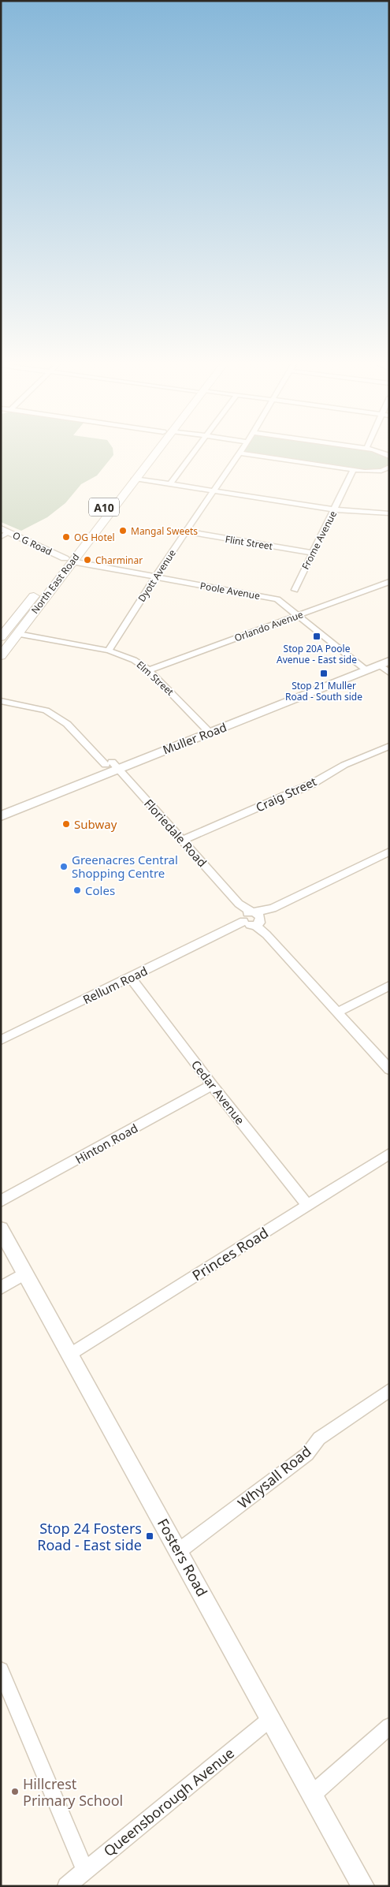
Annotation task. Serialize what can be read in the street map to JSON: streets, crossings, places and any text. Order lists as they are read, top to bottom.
{
  "streets": {
    "highway": ["A10", "North East Road"],
    "main road": ["O G Road", "Muller Road", "Fosters Road"],
    "street": [
      "Frome Avenue",
      "Flint Street",
      "Dyott Avenue",
      "Poole Avenue",
      "Orlando Avenue",
      "Elm Street",
      "Craig Street",
      "Floriedale Road",
      "Rellum Road",
      "Cedar Avenue",
      "Hinton Road",
      "Princes Road",
      "Whysall Road",
      "Queensborough Avenue"
    ]
  },
  "crossings": [
    ["Frome Avenue", "Flint Street"],
    ["Flint Street", "Dyott Avenue"],
    ["O G Road", "North East Road"],
    ["O G Road", "Poole Avenue"],
    ["Dyott Avenue", "Poole Avenue"],
    ["Dyott Avenue", "Elm Street"],
    ["North East Road", "Poole Avenue"],
    ["North East Road", "Elm Street"],
    ["Poole Avenue", "Orlando Avenue"],
    ["Poole Avenue", "Muller Road"],
    ["Orlando Avenue", "Elm Street"],
    ["Elm Street", "Muller Road"],
    ["Muller Road", "Floriedale Road"],
    ["Craig Street", "Floriedale Road"],
    ["Floriedale Road", "Rellum Road"],
    ["Rellum Road", "Cedar Avenue"],
    ["Cedar Avenue", "Hinton Road"],
    ["Cedar Avenue", "Princes Road"],
    ["Princes Road", "Fosters Road"],
    ["Whysall Road", "Fosters Road"],
    ["Fosters Road", "Queensborough Avenue"]
  ],
  "places": {
    "other": [
      "Mangal Sweets",
      "OG Hotel",
      "Charminar",
      "Subway",
      "Greenacres Central Shopping Centre",
      "Coles",
      "Hillcrest Primary School"
    ],
    "transit": ["Stop 20A Poole Avenue - East side", "Stop 21 Muller Road - South side", "Stop 24 Fosters Road - East side"]
  }
}
